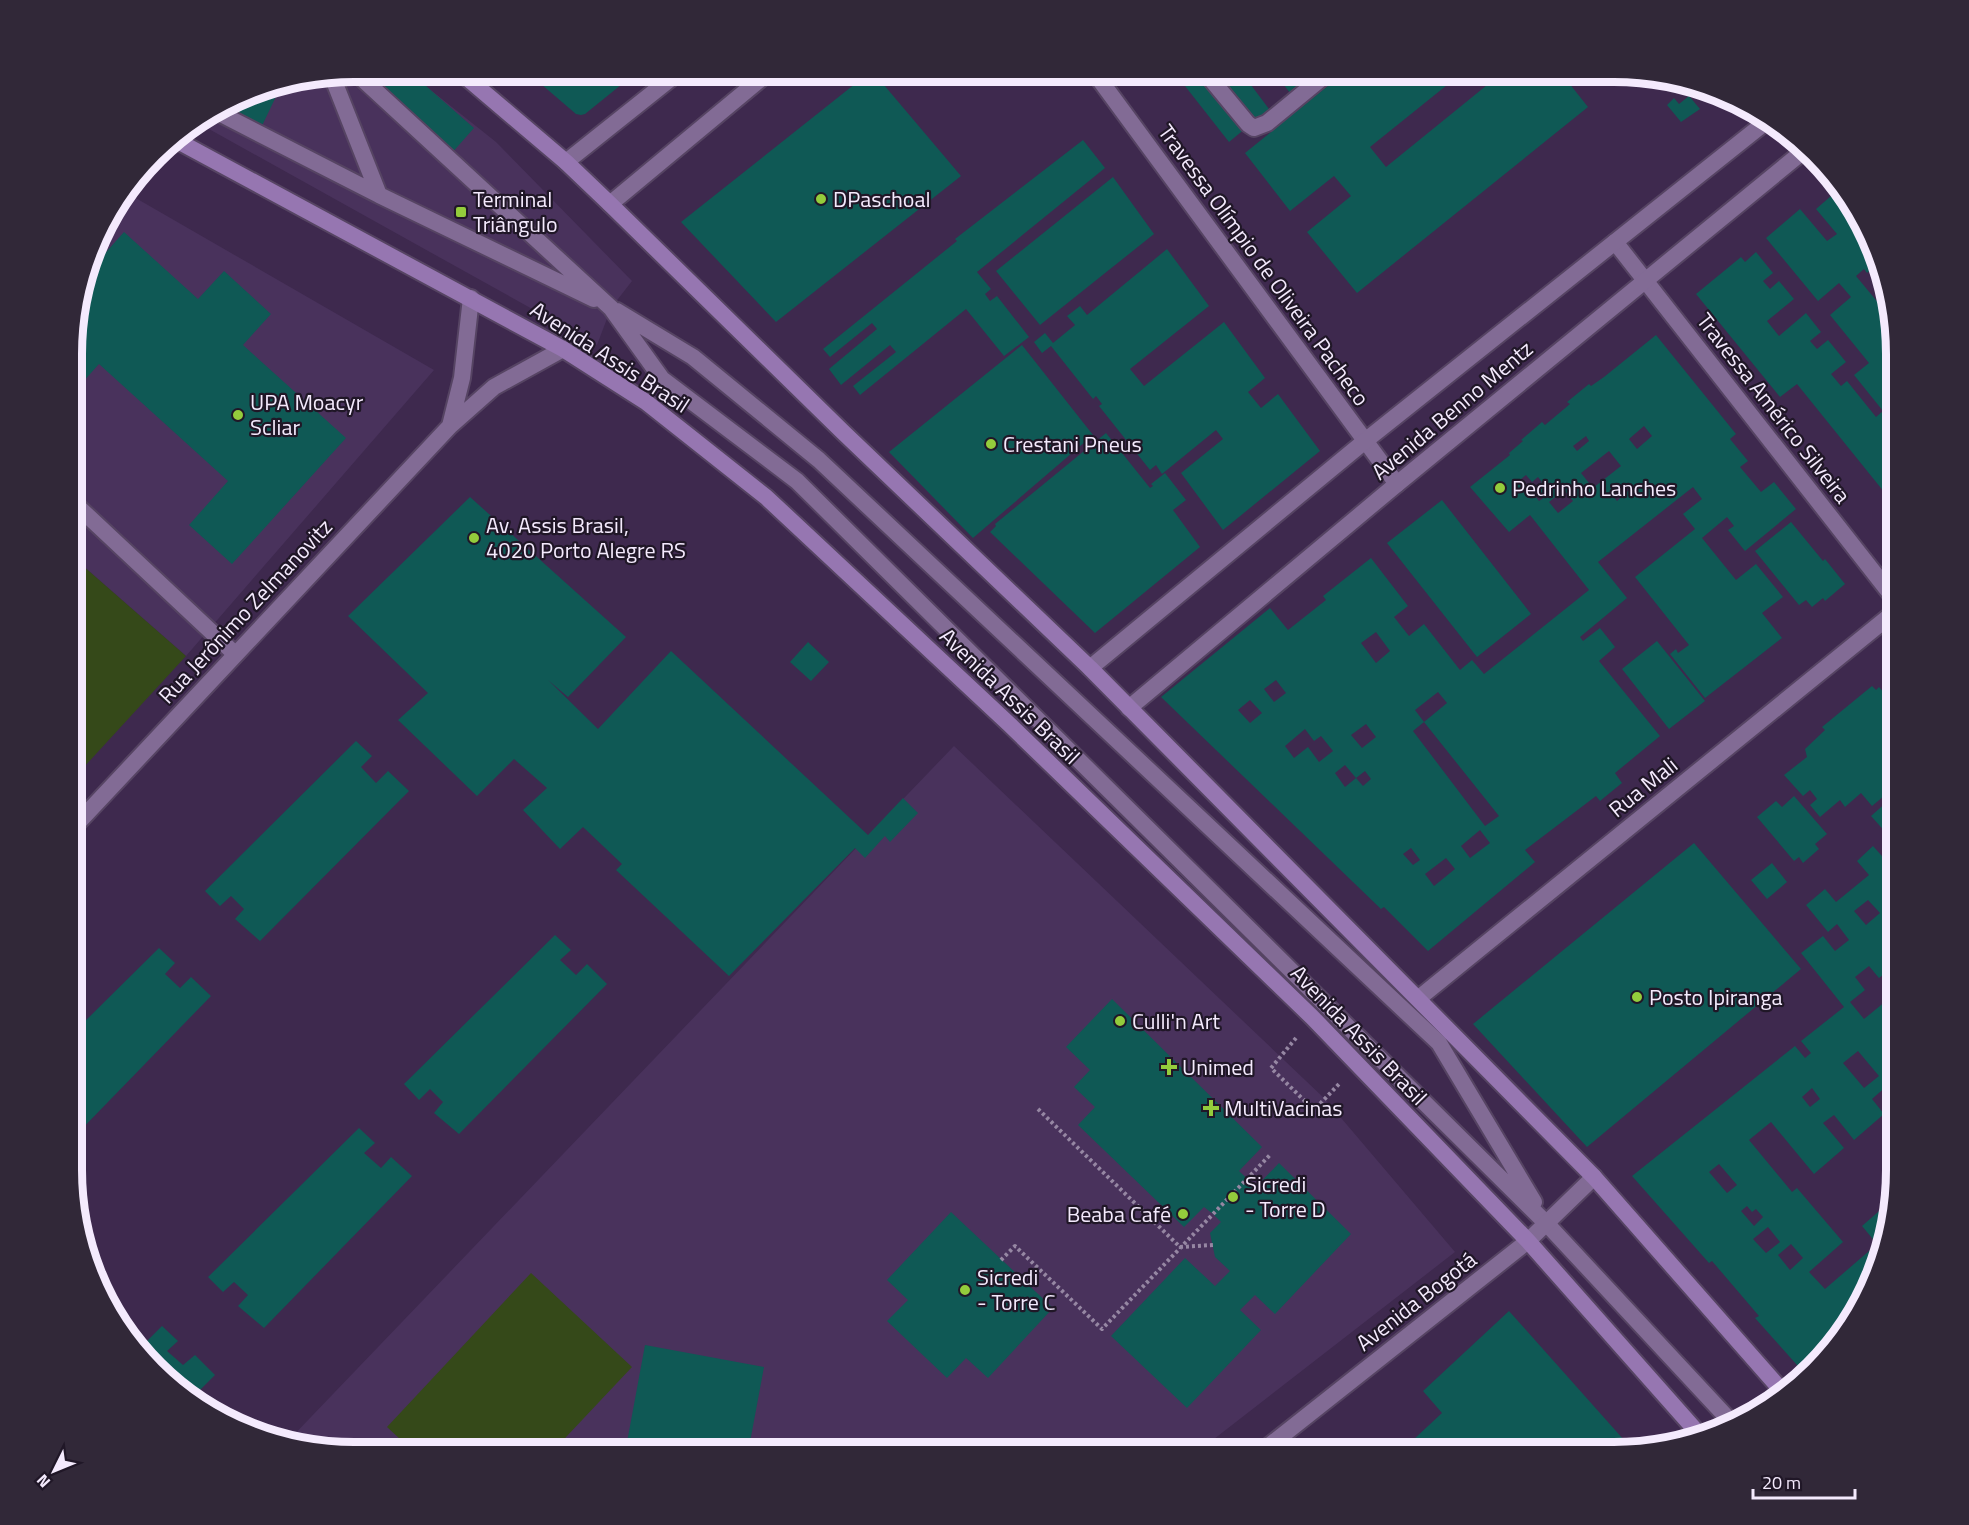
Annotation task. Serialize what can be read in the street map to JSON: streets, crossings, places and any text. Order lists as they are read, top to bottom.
{
  "streets": {
    "main road": ["Avenida Assis Brasil"],
    "street": [
      "Travessa Olímpio de Oliveira Pacheco",
      "Travessa Américo Silveira",
      "Avenida Benno Mentz",
      "Rua Jerônimo Zelmanovitz",
      "Rua Mali",
      "Avenida Bogotá"
    ]
  },
  "crossings": [
    ["Travessa Olímpio de Oliveira Pacheco", "Avenida Benno Mentz"],
    ["Avenida Assis Brasil", "Rua Jerônimo Zelmanovitz"],
    ["Avenida Assis Brasil", "Avenida Bogotá"],
    ["Travessa Américo Silveira", "Avenida Benno Mentz"]
  ],
  "places": {
    "other": [
      "DPaschoal",
      "UPA Moacyr Scliar",
      "Crestani Pneus",
      "Pedrinho Lanches",
      "Av. Assis Brasil, 4020 Porto Alegre RS",
      "Posto Ipiranga",
      "Culli'n Art",
      "Sicredi - Torre D",
      "Beaba Café",
      "Sicredi - Torre C"
    ],
    "transit": ["Terminal Triângulo"],
    "health": ["Unimed", "MultiVacinas"]
  },
  "scale_bar": "20 m",
  "north": "bottom left"
}
